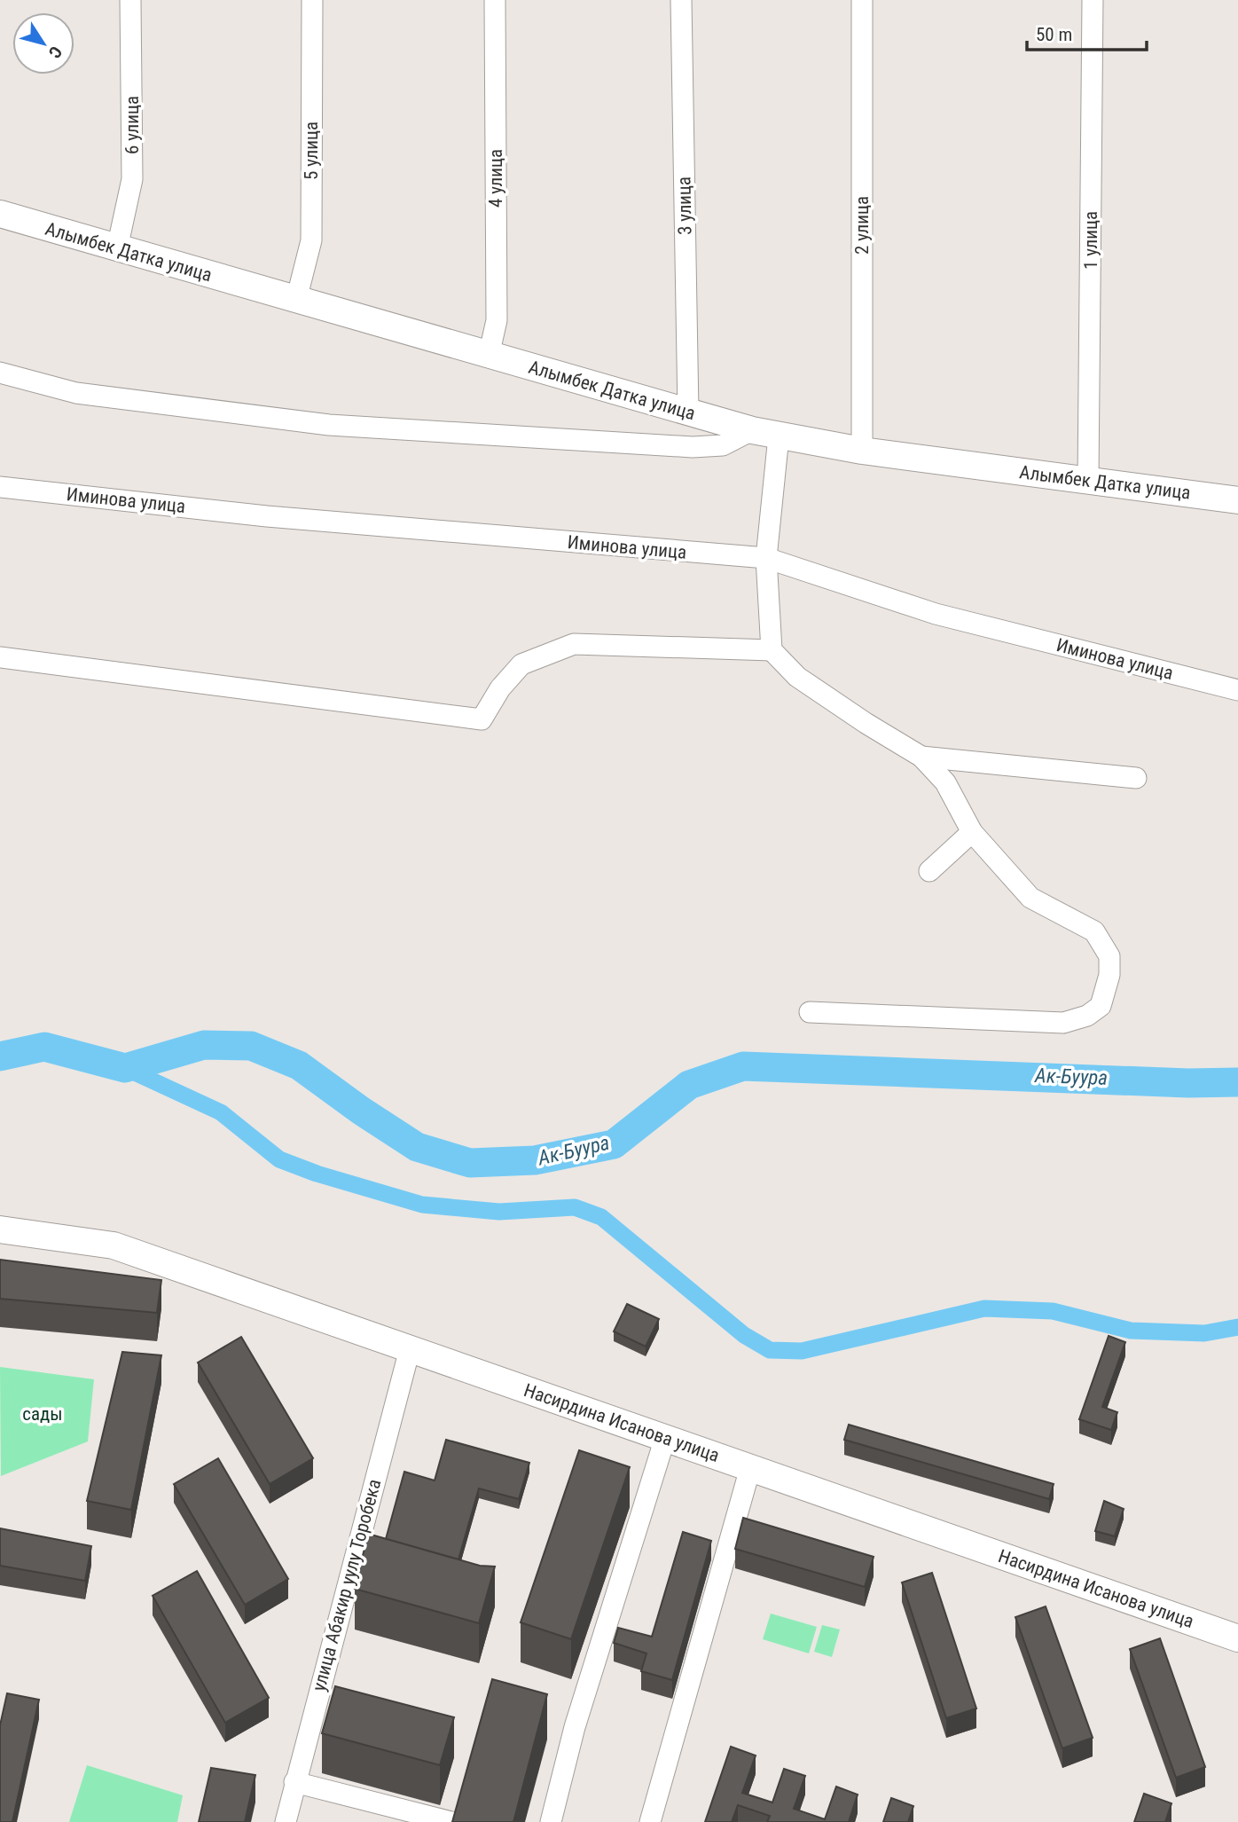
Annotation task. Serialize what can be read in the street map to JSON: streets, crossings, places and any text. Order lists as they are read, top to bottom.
{
  "streets": {
    "main road": ["Алымбек Датка улица", "Насирдина Исанова улица"],
    "street": [
      "6 улица",
      "5 улица",
      "4 улица",
      "3 улица",
      "2 улица",
      "1 улица",
      "Иминова улица",
      "улица Абакир уулу Торобека"
    ]
  },
  "crossings": [
    ["6 улица", "Алымбек Датка улица"],
    ["5 улица", "Алымбек Датка улица"],
    ["4 улица", "Алымбек Датка улица"],
    ["3 улица", "Алымбек Датка улица"],
    ["2 улица", "Алымбек Датка улица"],
    ["1 улица", "Алымбек Датка улица"],
    ["Насирдина Исанова улица", "улица Абакир уулу Торобека"]
  ],
  "water": ["Ак-Буура"],
  "parks": ["сады"],
  "scale_bar": "50 m",
  "north": "bottom right"
}
